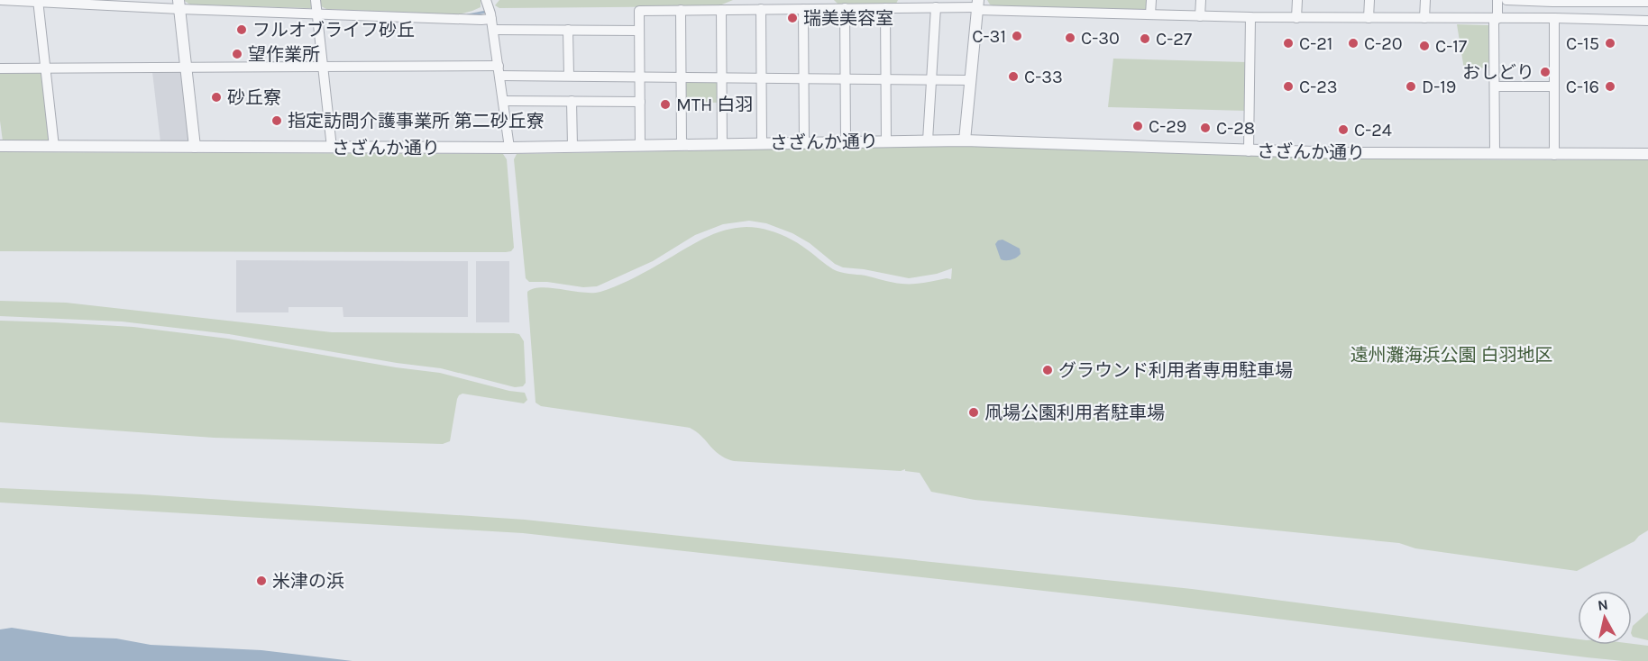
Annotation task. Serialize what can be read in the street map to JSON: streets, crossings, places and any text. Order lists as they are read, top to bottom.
{
  "streets": {
    "street": ["さざんか通り"]
  },
  "parks": ["遠州灘海浜公園 白羽地区"],
  "places": [
    "瑞美美容室",
    "フルオブライフ砂丘",
    "C-31",
    "C-30",
    "C-27",
    "C-21",
    "C-20",
    "C-15",
    "C-17",
    "望作業所",
    "おしどり",
    "C-33",
    "C-23",
    "D-19",
    "C-16",
    "砂丘寮",
    "MTH 白羽",
    "指定訪問介護事業所 第二砂丘寮",
    "C-29",
    "C-28",
    "C-24",
    "グラウンド利用者専用駐車場",
    "凧場公園利用者駐車場",
    "米津の浜"
  ],
  "north": "top"
}
